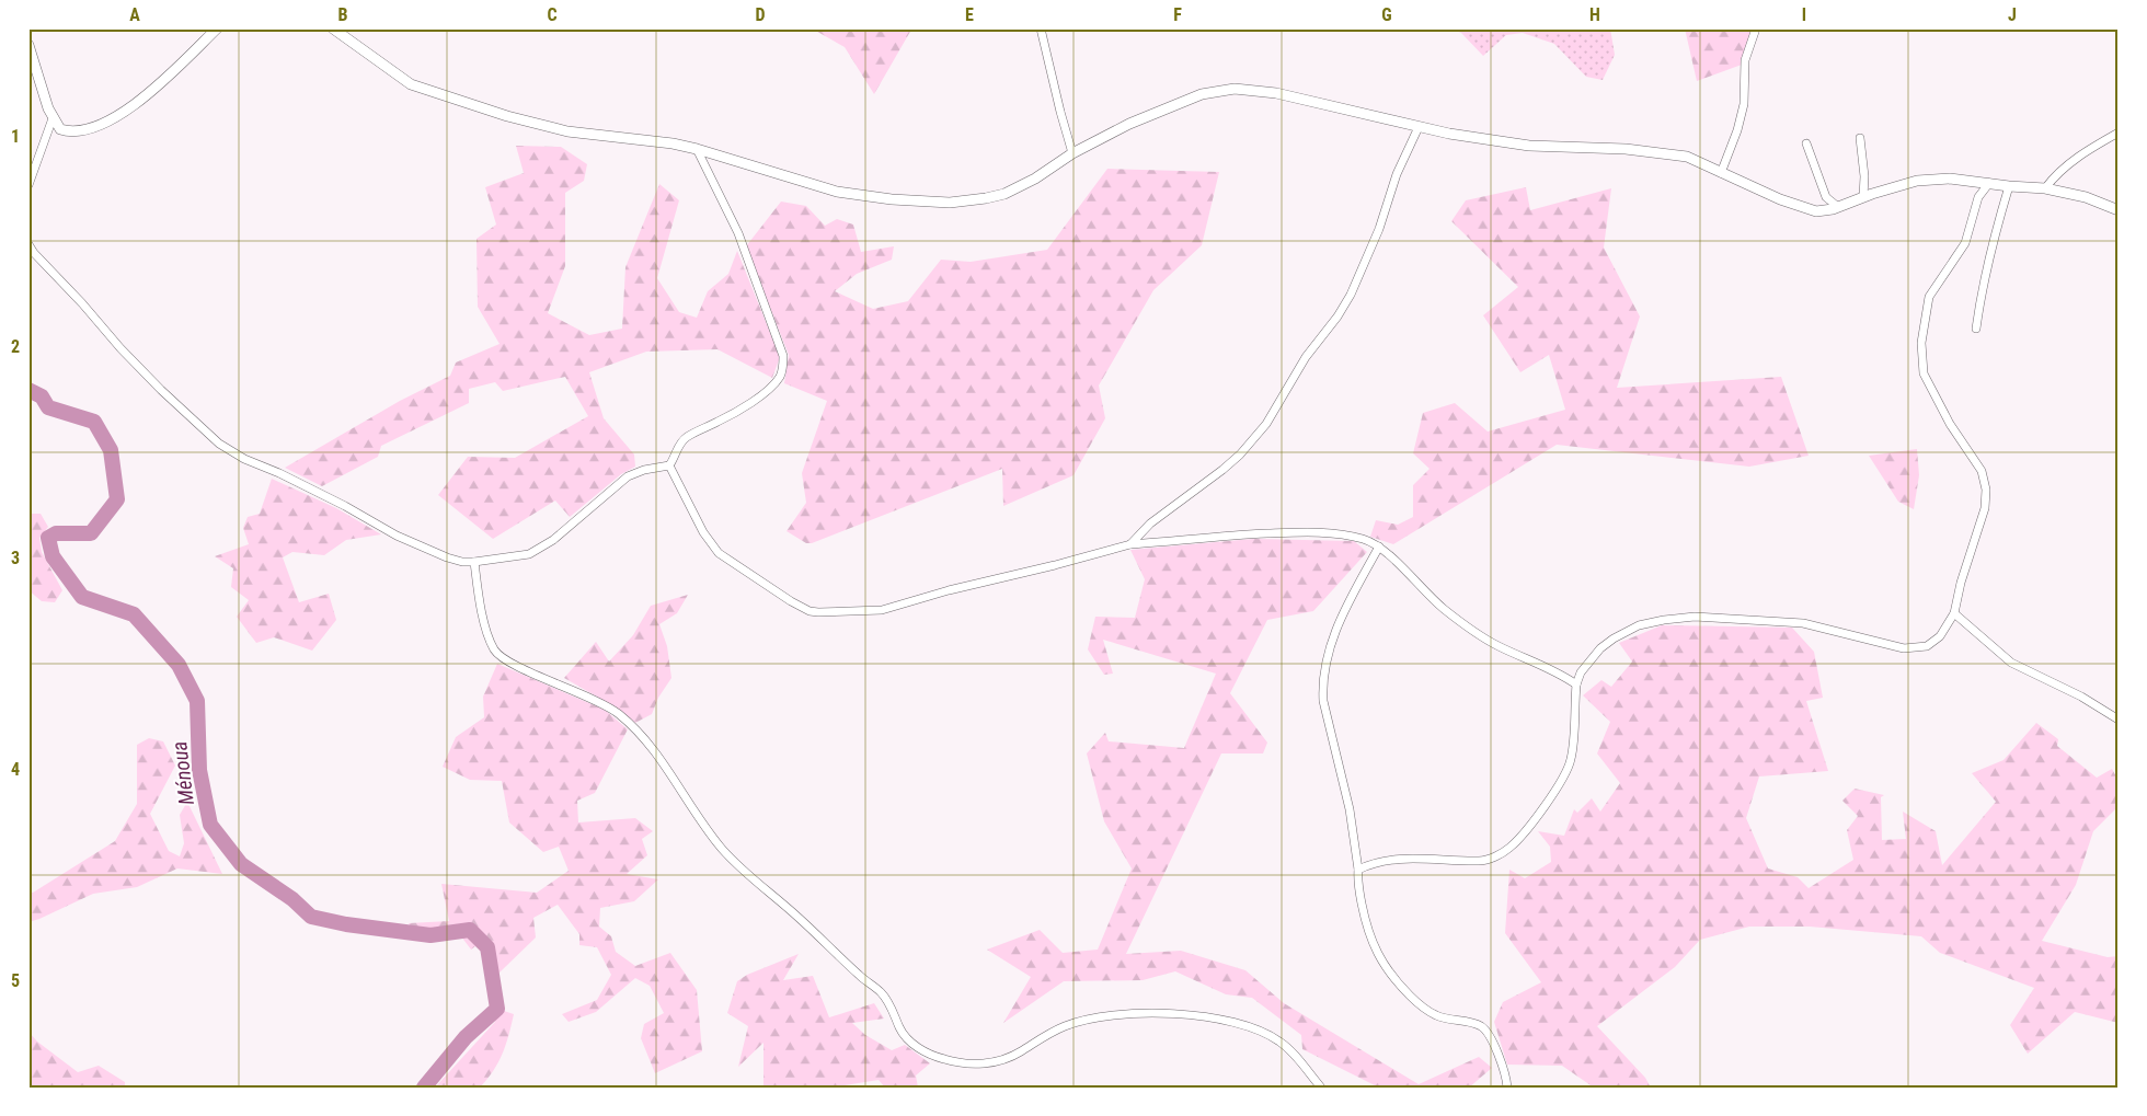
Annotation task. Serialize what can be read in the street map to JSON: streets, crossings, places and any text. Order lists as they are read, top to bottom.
{
  "water": ["Ménoua"],
  "grid": {
    "columns": [
      "A",
      "B",
      "C",
      "D",
      "E",
      "F",
      "G",
      "H",
      "I",
      "J"
    ],
    "rows": [
      "1",
      "2",
      "3",
      "4",
      "5"
    ]
  }
}
